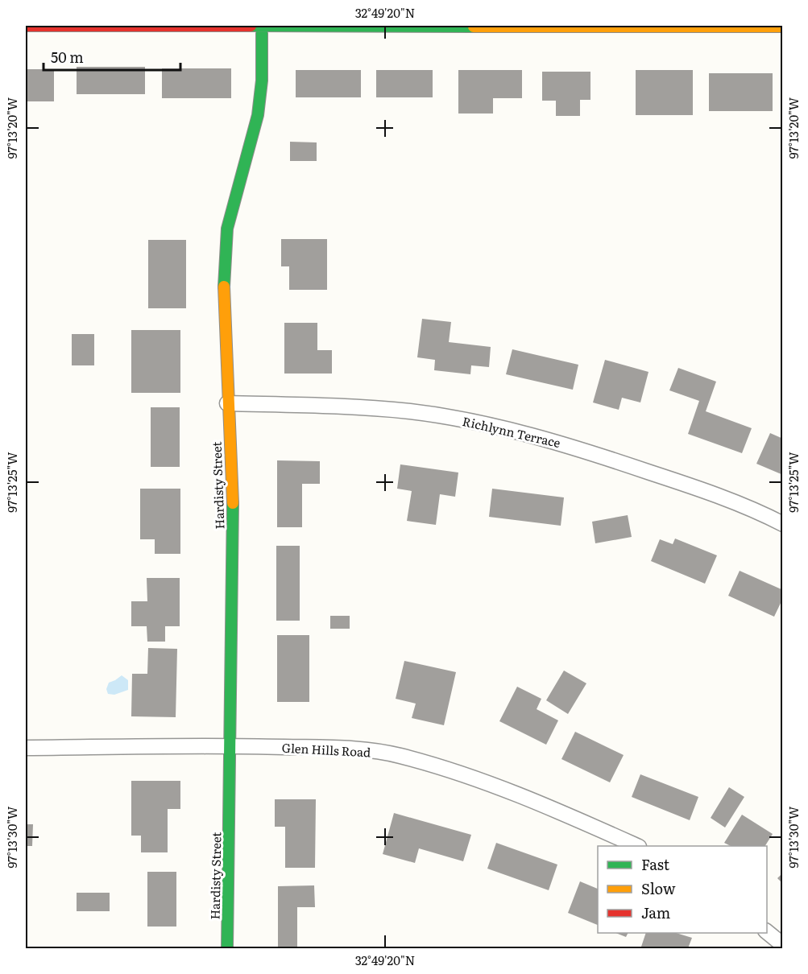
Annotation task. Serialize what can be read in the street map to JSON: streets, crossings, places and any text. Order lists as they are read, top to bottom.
{
  "streets": {
    "street": ["Richlynn Terrace", "Hardisty Street", "Glen Hills Road"]
  },
  "crossings": [
    ["Richlynn Terrace", "Hardisty Street"],
    ["Hardisty Street", "Glen Hills Road"]
  ],
  "legend": ["Fast", "Slow", "Jam"],
  "scale_bar": "50 m",
  "coordinates": [
    "32°49'20\"N",
    "97°13'20\"W",
    "97°13'25\"W",
    "97°13'30\"W"
  ]
}
